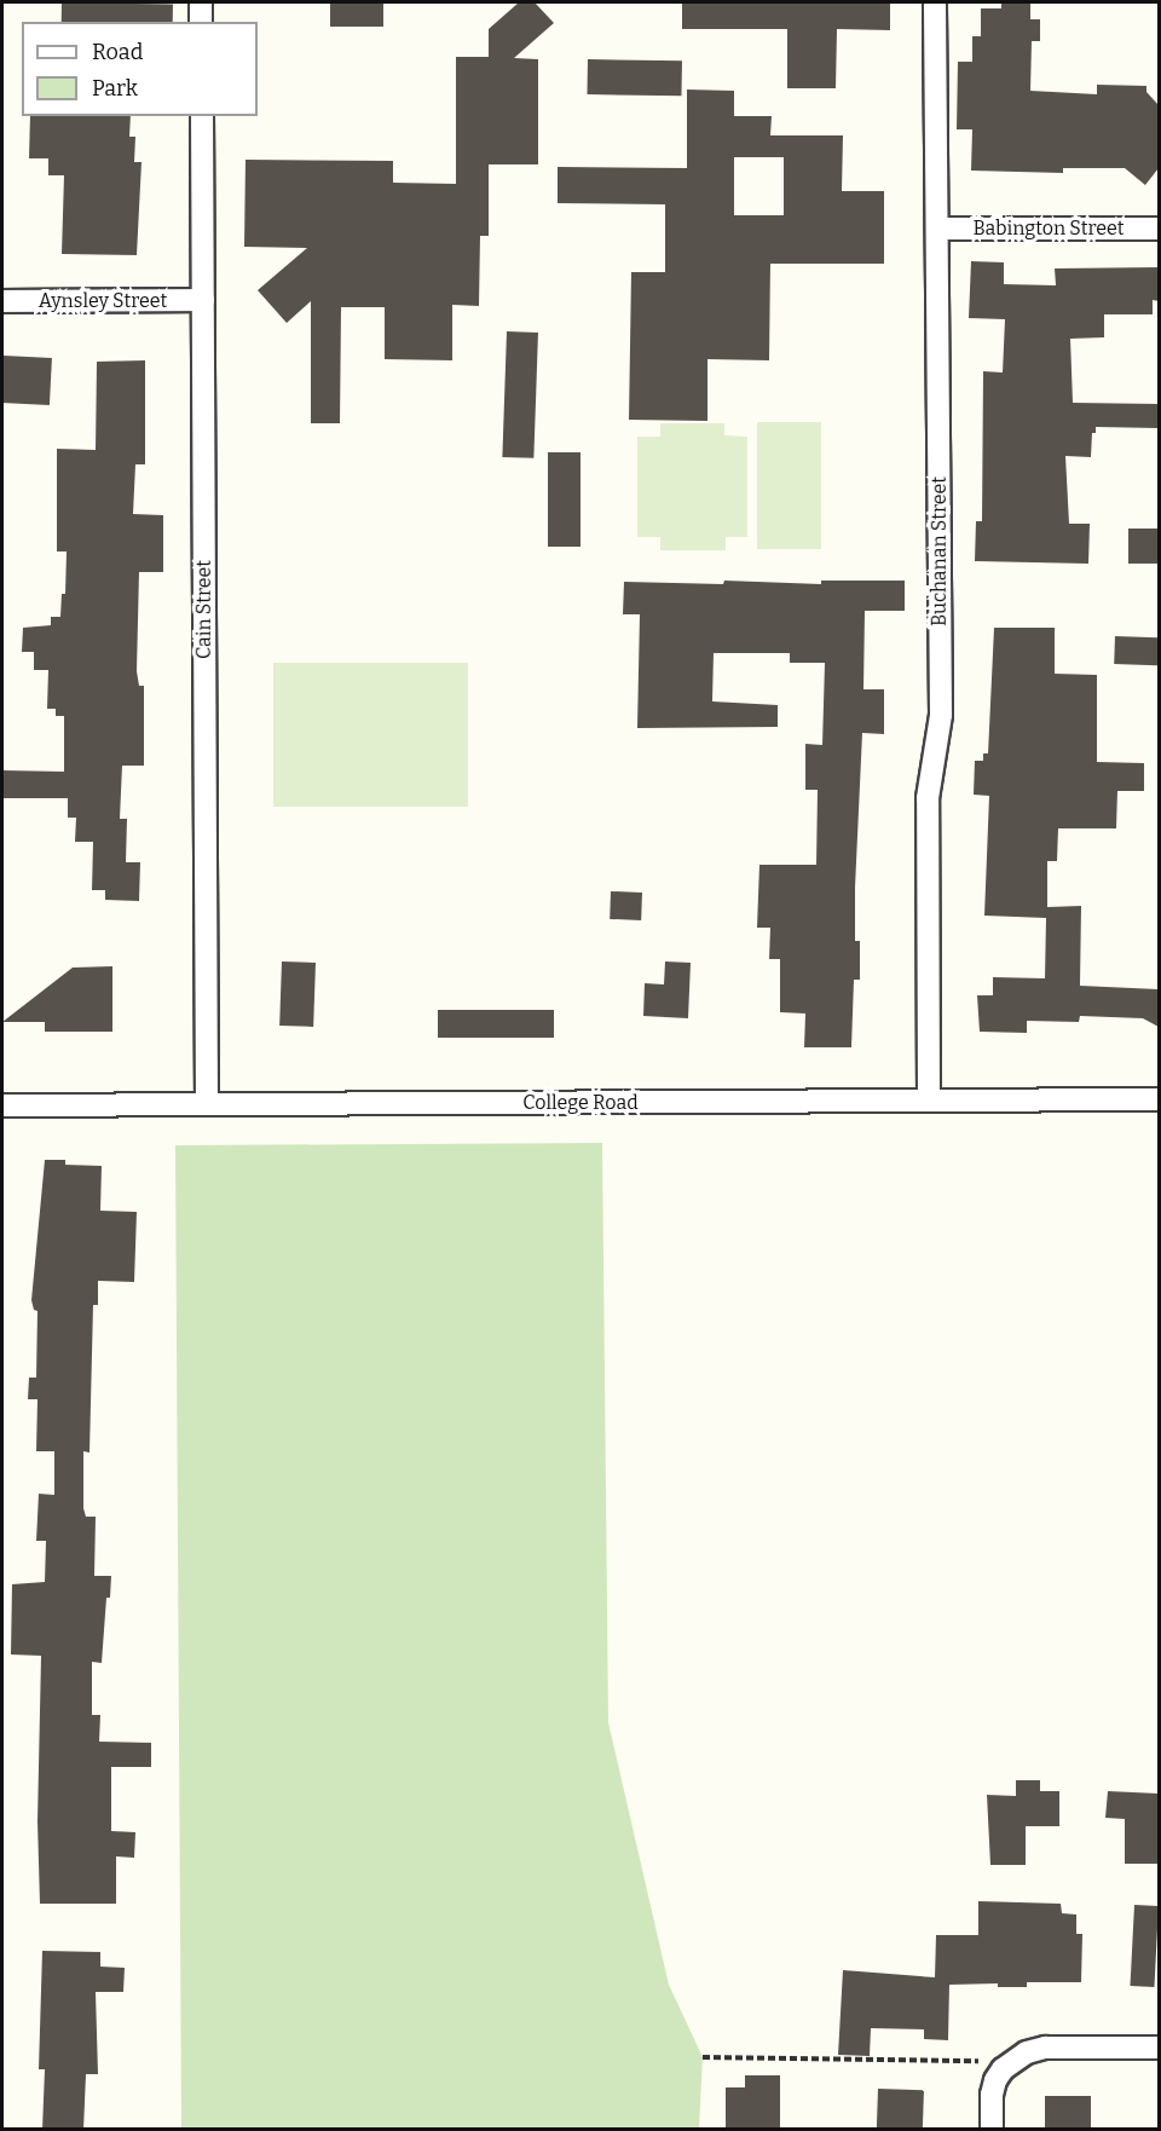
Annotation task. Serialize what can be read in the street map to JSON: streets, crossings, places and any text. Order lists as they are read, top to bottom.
{
  "streets": {
    "street": [
      "Babington Street",
      "Aynsley Street",
      "Buchanan Street",
      "Cain Street",
      "College Road"
    ]
  },
  "crossings": [
    ["Babington Street", "Buchanan Street"],
    ["Aynsley Street", "Cain Street"],
    ["Buchanan Street", "College Road"],
    ["Cain Street", "College Road"]
  ],
  "legend": ["Road", "Park"]
}
